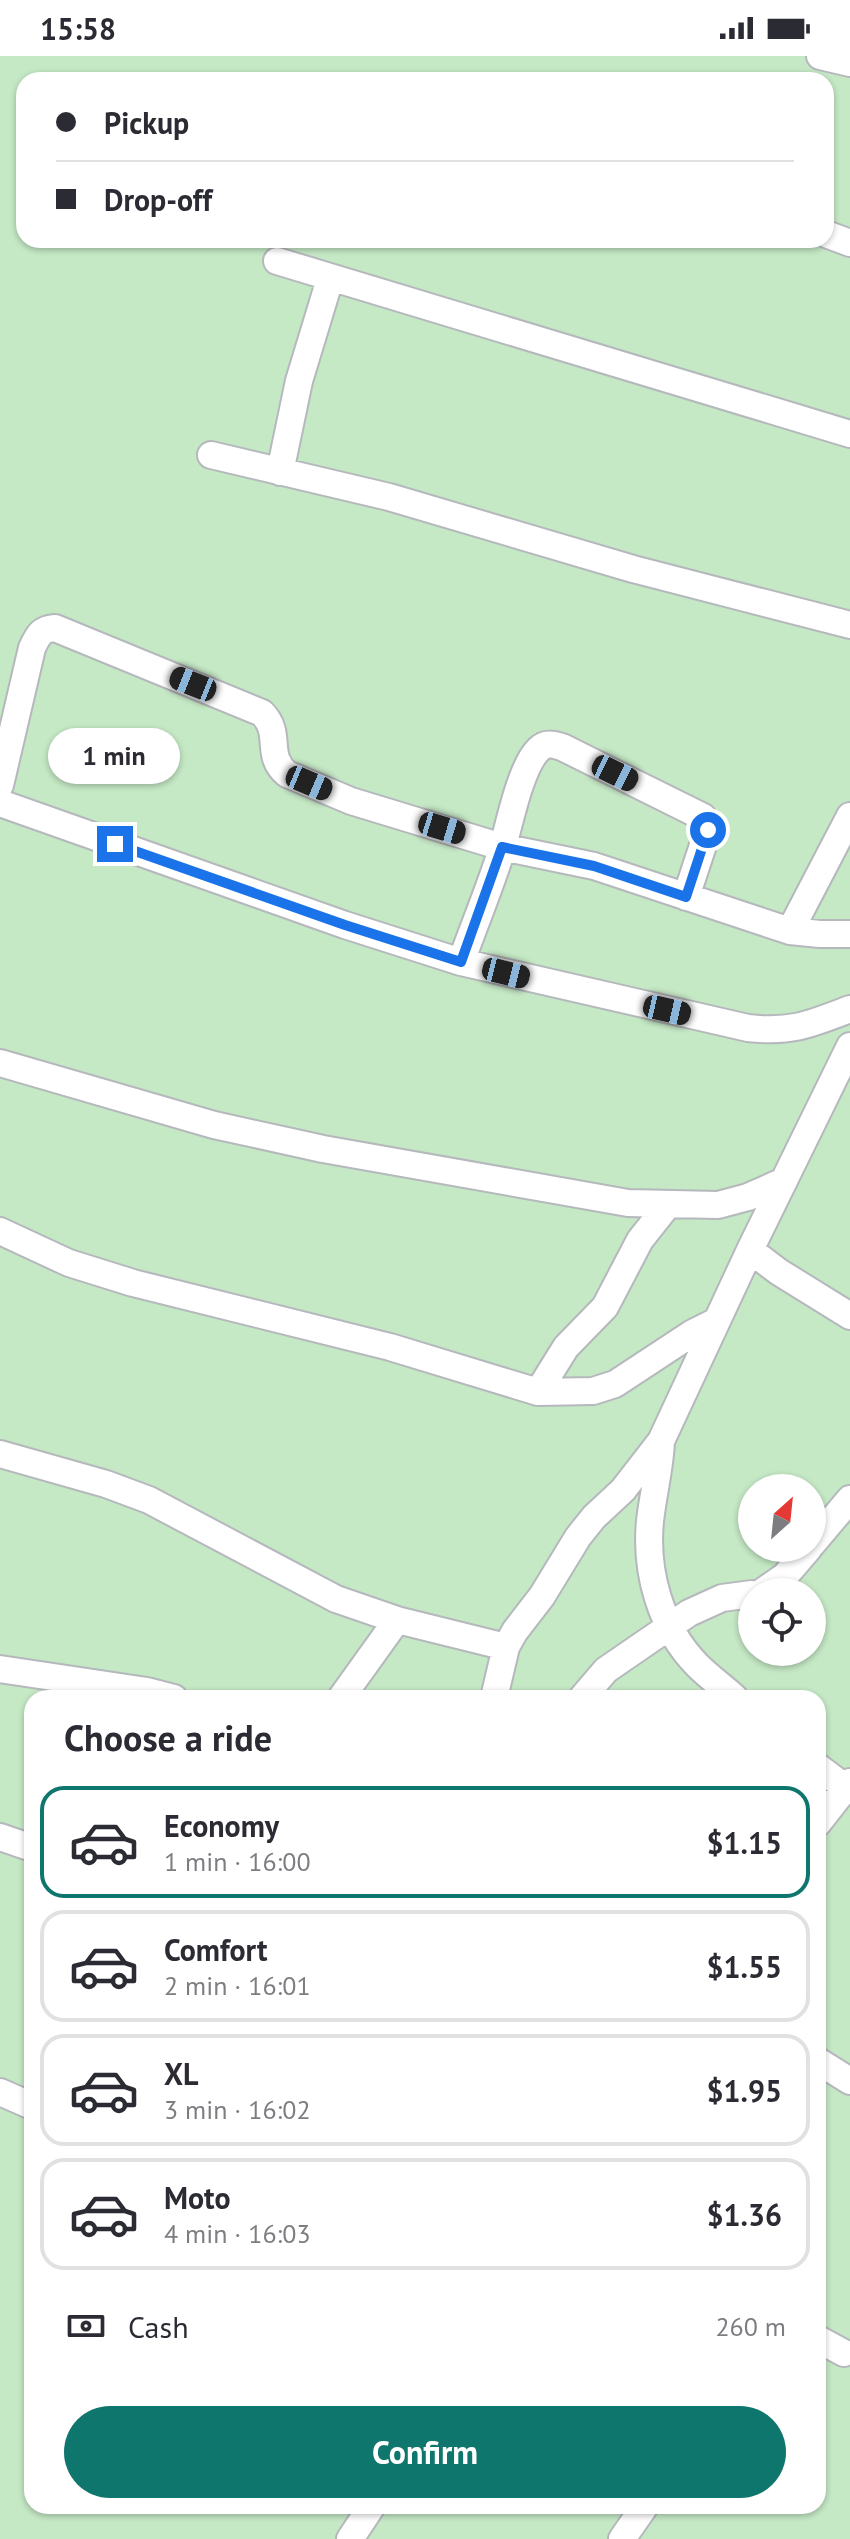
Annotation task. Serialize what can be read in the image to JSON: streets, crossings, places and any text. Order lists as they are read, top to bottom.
{
  "north": "top right",
  "page": {
    "status": "15:58",
    "banner": ["Pickup", "Drop-off"],
    "bubble": "1 min",
    "heading": "Choose a ride",
    "list": [
      {
        "name": "Economy",
        "note": "1 min · 16:00",
        "value": "$1.15"
      },
      {
        "name": "Comfort",
        "note": "2 min · 16:01",
        "value": "$1.55"
      },
      {
        "name": "XL",
        "note": "3 min · 16:02",
        "value": "$1.95"
      },
      {
        "name": "Moto",
        "note": "4 min · 16:03",
        "value": "$1.36"
      }
    ],
    "pay": ["Cash", "260 m"],
    "buttons": "Confirm"
  }
}
